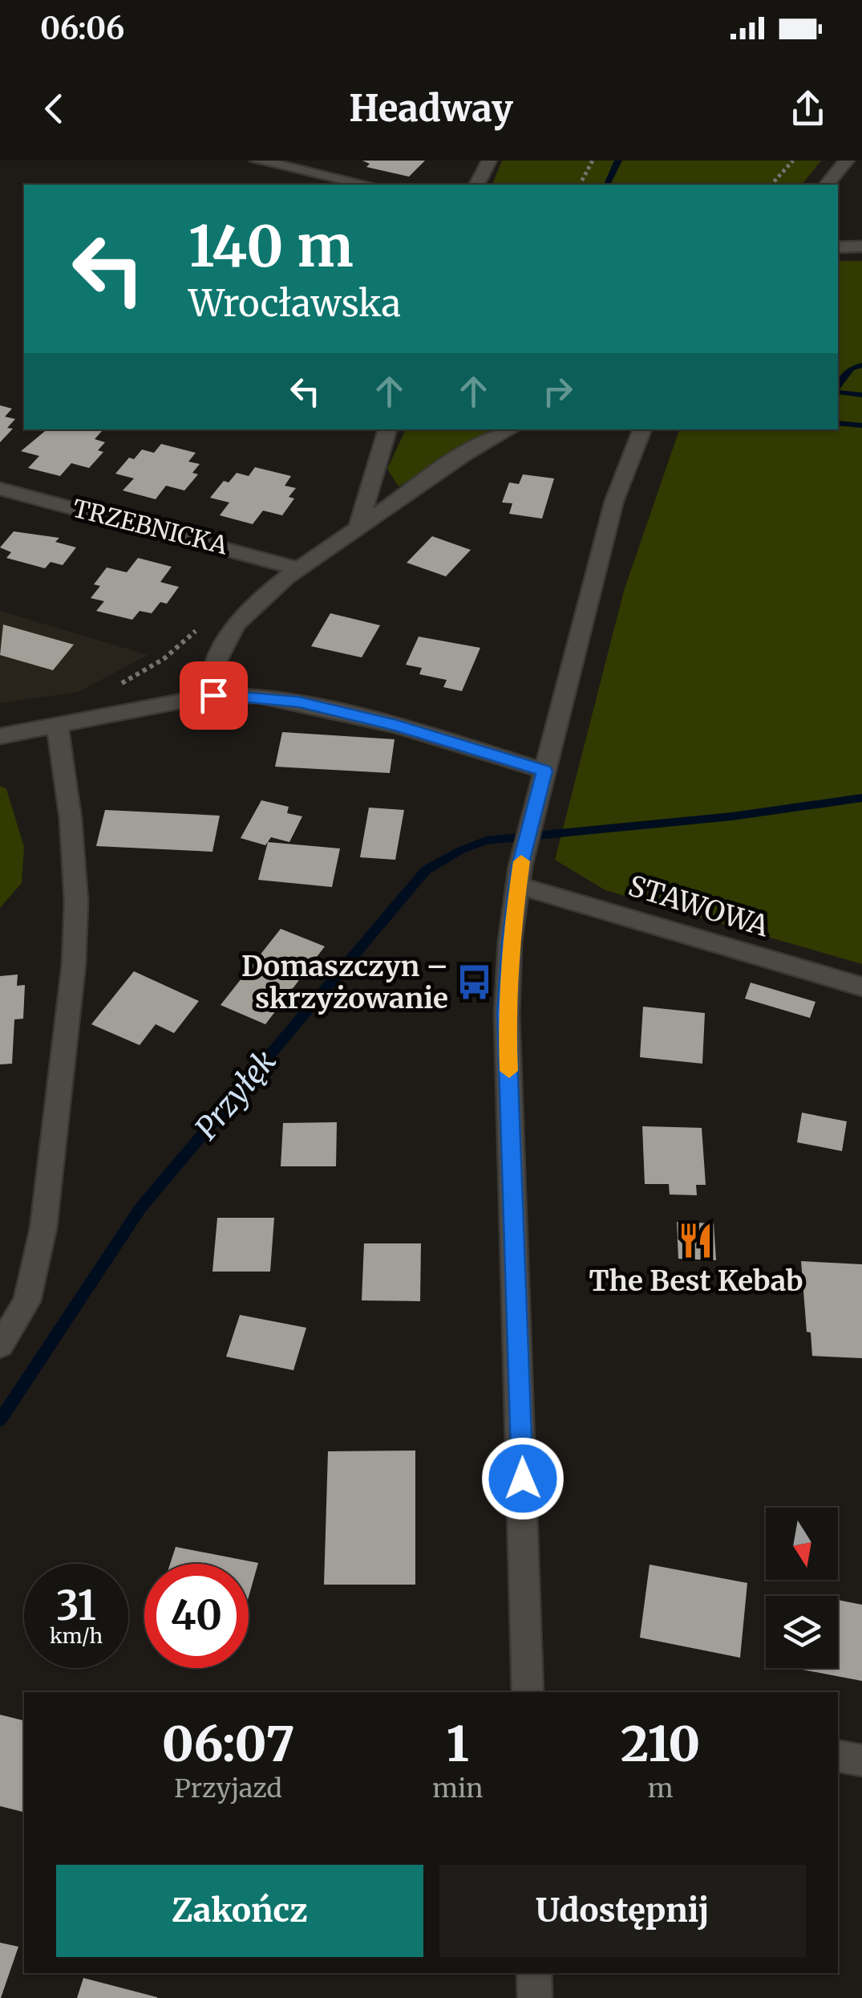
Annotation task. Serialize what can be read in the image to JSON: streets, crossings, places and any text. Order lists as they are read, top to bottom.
{
  "streets": {
    "street": ["TRZEBNICKA", "STAWOWA"]
  },
  "water": ["Przyłęk"],
  "places": {
    "bus stop": ["Domaszczyn – skrzyżowanie"],
    "restaurant": ["The Best Kebab"]
  },
  "north": "bottom",
  "page": {
    "status": "06:06",
    "header": "Headway",
    "turn": ["140 m", "Wrocławska"],
    "speed": "31 km/h",
    "limit": "40",
    "eta": [
      "06:07",
      "Przyjazd",
      "1",
      "min",
      "210",
      "m"
    ],
    "buttons": ["Zakończ", "Udostępnij"]
  }
}
